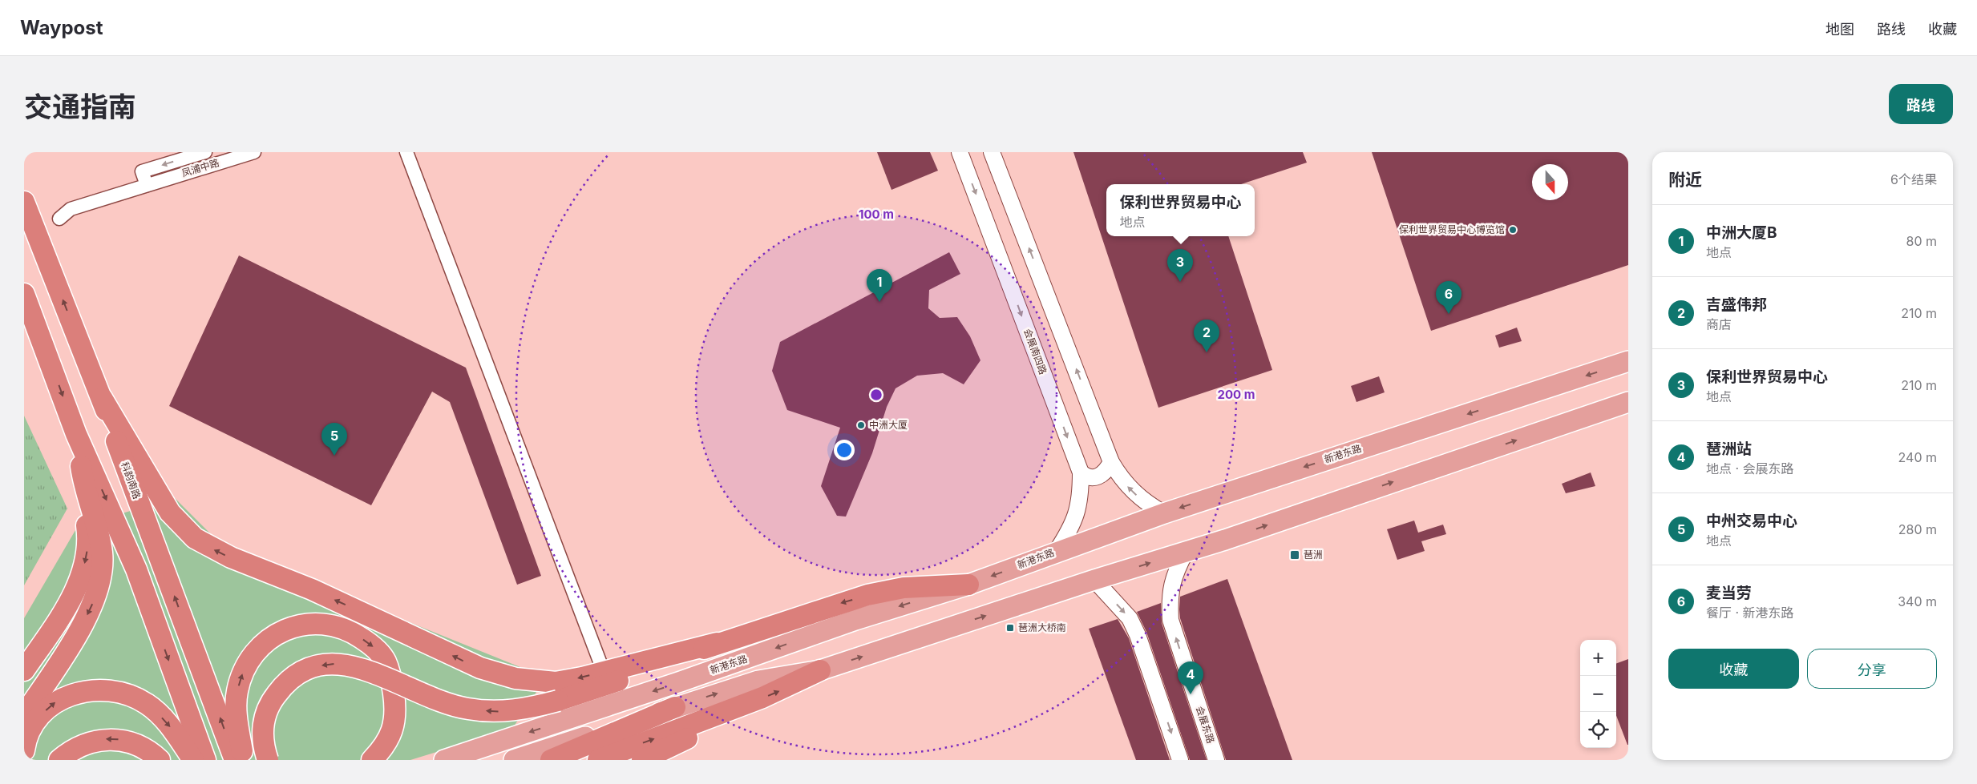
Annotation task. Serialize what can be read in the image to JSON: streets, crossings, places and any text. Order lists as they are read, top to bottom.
{
  "streets": {
    "highway": ["科韵南路"],
    "main road": ["新港东路"],
    "street": ["凤浦中路", "会展南四路", "会展东路"]
  },
  "crossings": [
    ["会展南四路", "新港东路"]
  ],
  "places": {
    "other": ["保利世界贸易中心博览馆", "中洲大厦"],
    "transit": ["琶洲", "琶洲大桥南"]
  },
  "north": "bottom",
  "page": {
    "header": "Waypost",
    "nav": ["地图", "路线", "收藏"],
    "title": "交通指南",
    "buttons": [
      "路线",
      ["收藏", "分享"]
    ],
    "heading": ["附近", "6个结果"],
    "popup": ["保利世界贸易中心", "地点"],
    "list": [
      {
        "mark": "1",
        "name": "中洲大厦B",
        "note": "地点",
        "value": "80 m"
      },
      {
        "mark": "2",
        "name": "吉盛伟邦",
        "note": "商店",
        "value": "210 m"
      },
      {
        "mark": "3",
        "name": "保利世界贸易中心",
        "note": "地点",
        "value": "210 m"
      },
      {
        "mark": "4",
        "name": "琶洲站",
        "note": "地点 · 会展东路",
        "value": "240 m"
      },
      {
        "mark": "5",
        "name": "中州交易中心",
        "note": "地点",
        "value": "280 m"
      },
      {
        "mark": "6",
        "name": "麦当劳",
        "note": "餐厅 · 新港东路",
        "value": "340 m"
      }
    ],
    "pins": [
      "3",
      "1",
      "6",
      "2",
      "5",
      "4"
    ],
    "map_buttons": ["+", "−"]
  },
  "rings": ["100 m", "200 m"]
}
